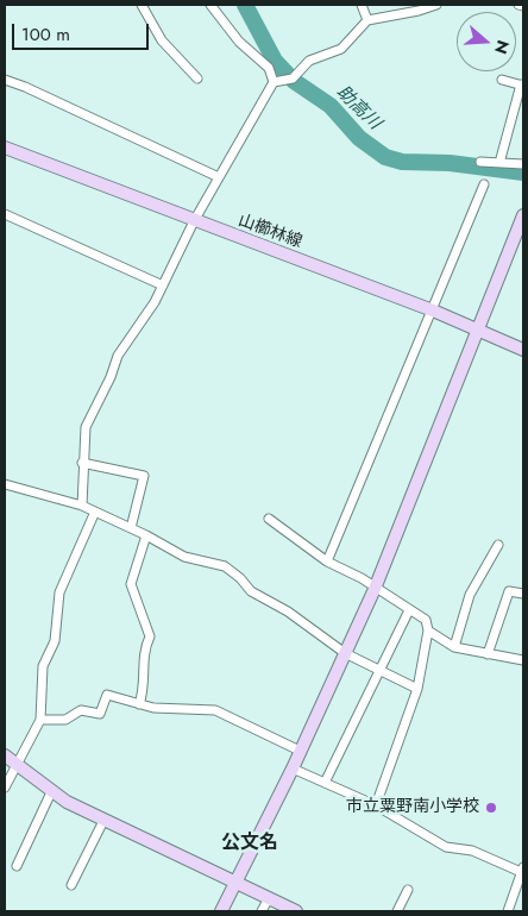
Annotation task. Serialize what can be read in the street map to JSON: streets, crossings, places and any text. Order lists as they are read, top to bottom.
{
  "streets": {
    "street": ["山櫛林線"]
  },
  "districts": ["公文名"],
  "water": ["助高川"],
  "places": ["市立粟野南小学校"],
  "scale_bar": "100 m",
  "north": "right"
}
